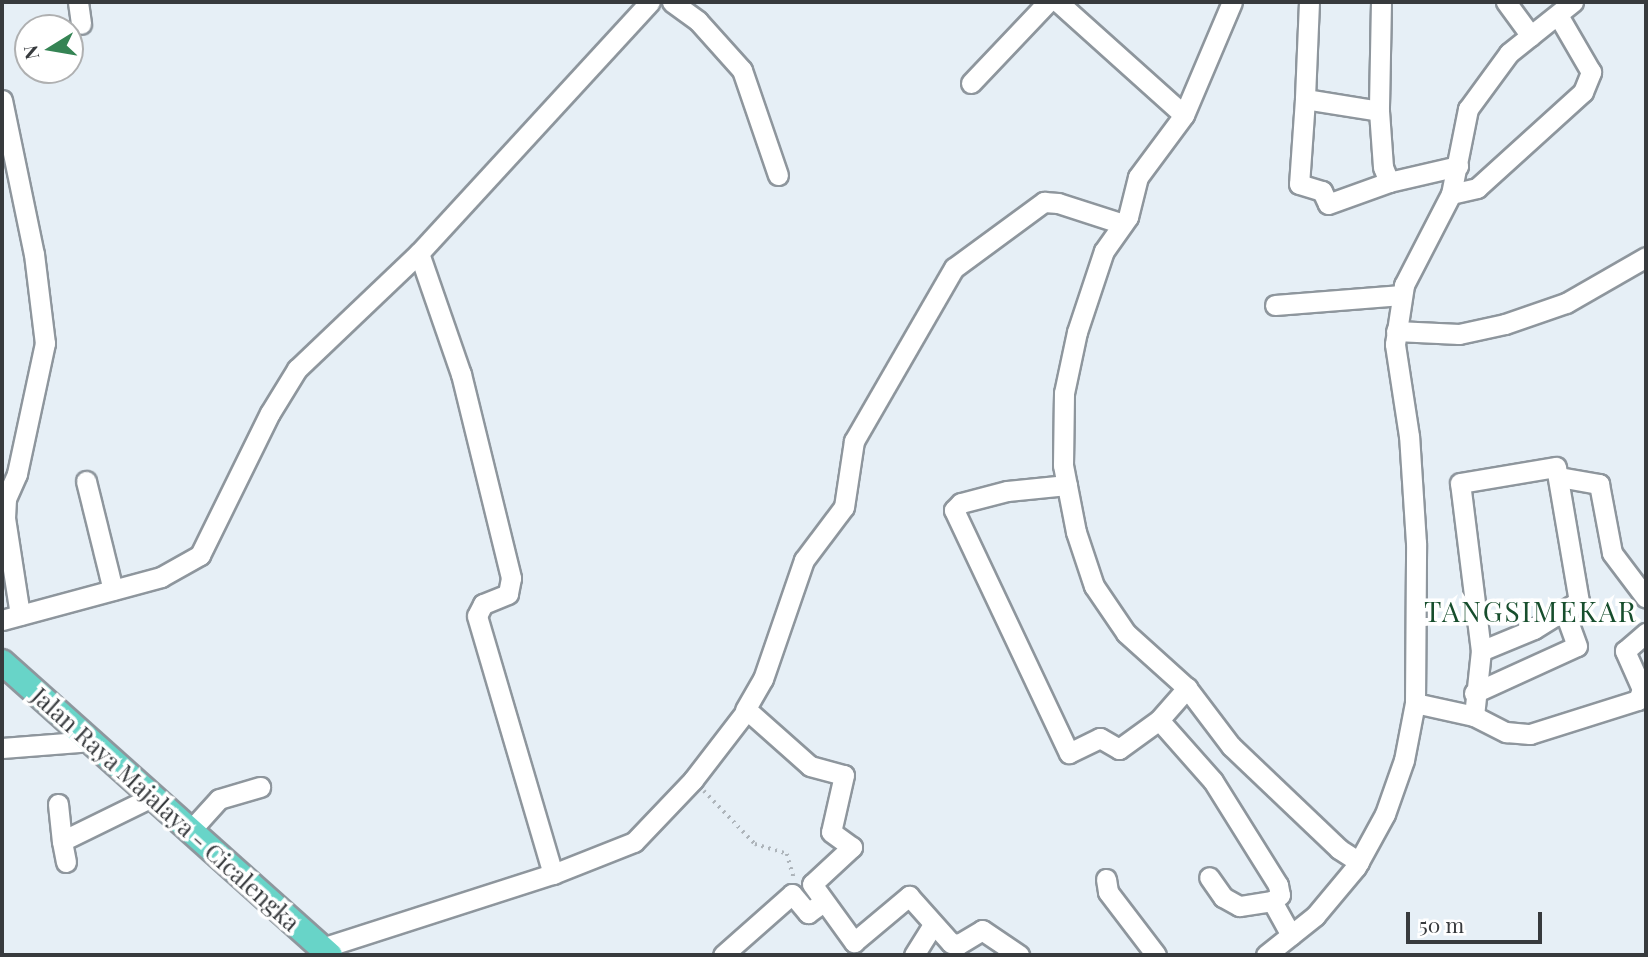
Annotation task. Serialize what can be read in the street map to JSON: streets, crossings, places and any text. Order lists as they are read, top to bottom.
{
  "streets": {
    "main road": ["Jalan Raya Majalaya - Cicalengka"]
  },
  "districts": ["TANGSIMEKAR"],
  "scale_bar": "50 m",
  "north": "left"
}
